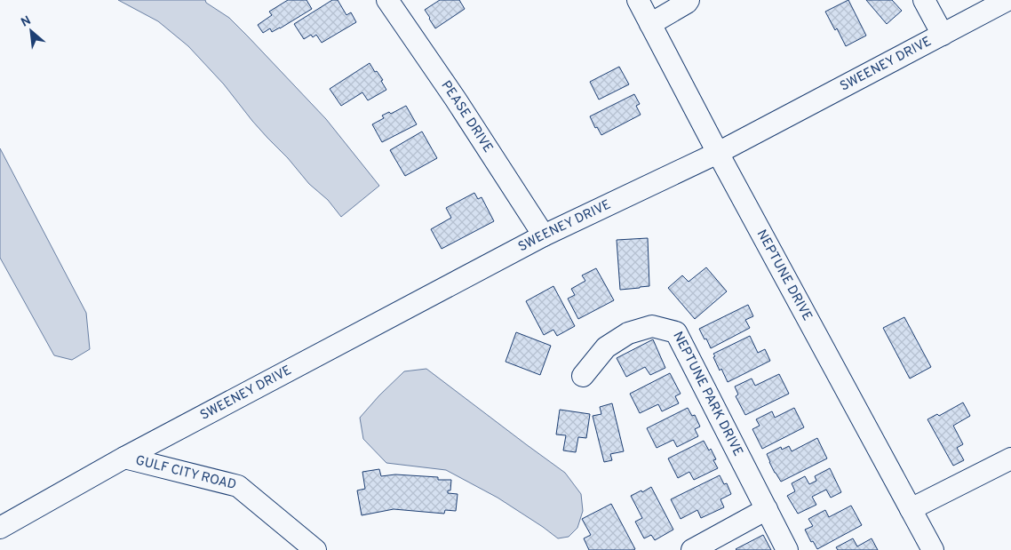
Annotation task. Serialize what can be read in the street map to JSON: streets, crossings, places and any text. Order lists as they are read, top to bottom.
{
  "streets": {
    "street": [
      "SWEENEY DRIVE",
      "PEASE DRIVE",
      "NEPTUNE DRIVE",
      "NEPTUNE PARK DRIVE",
      "GULF CITY ROAD"
    ]
  },
  "crossings": [
    ["SWEENEY DRIVE", "PEASE DRIVE"],
    ["SWEENEY DRIVE", "NEPTUNE DRIVE"],
    ["SWEENEY DRIVE", "GULF CITY ROAD"]
  ],
  "north": "top left"
}
